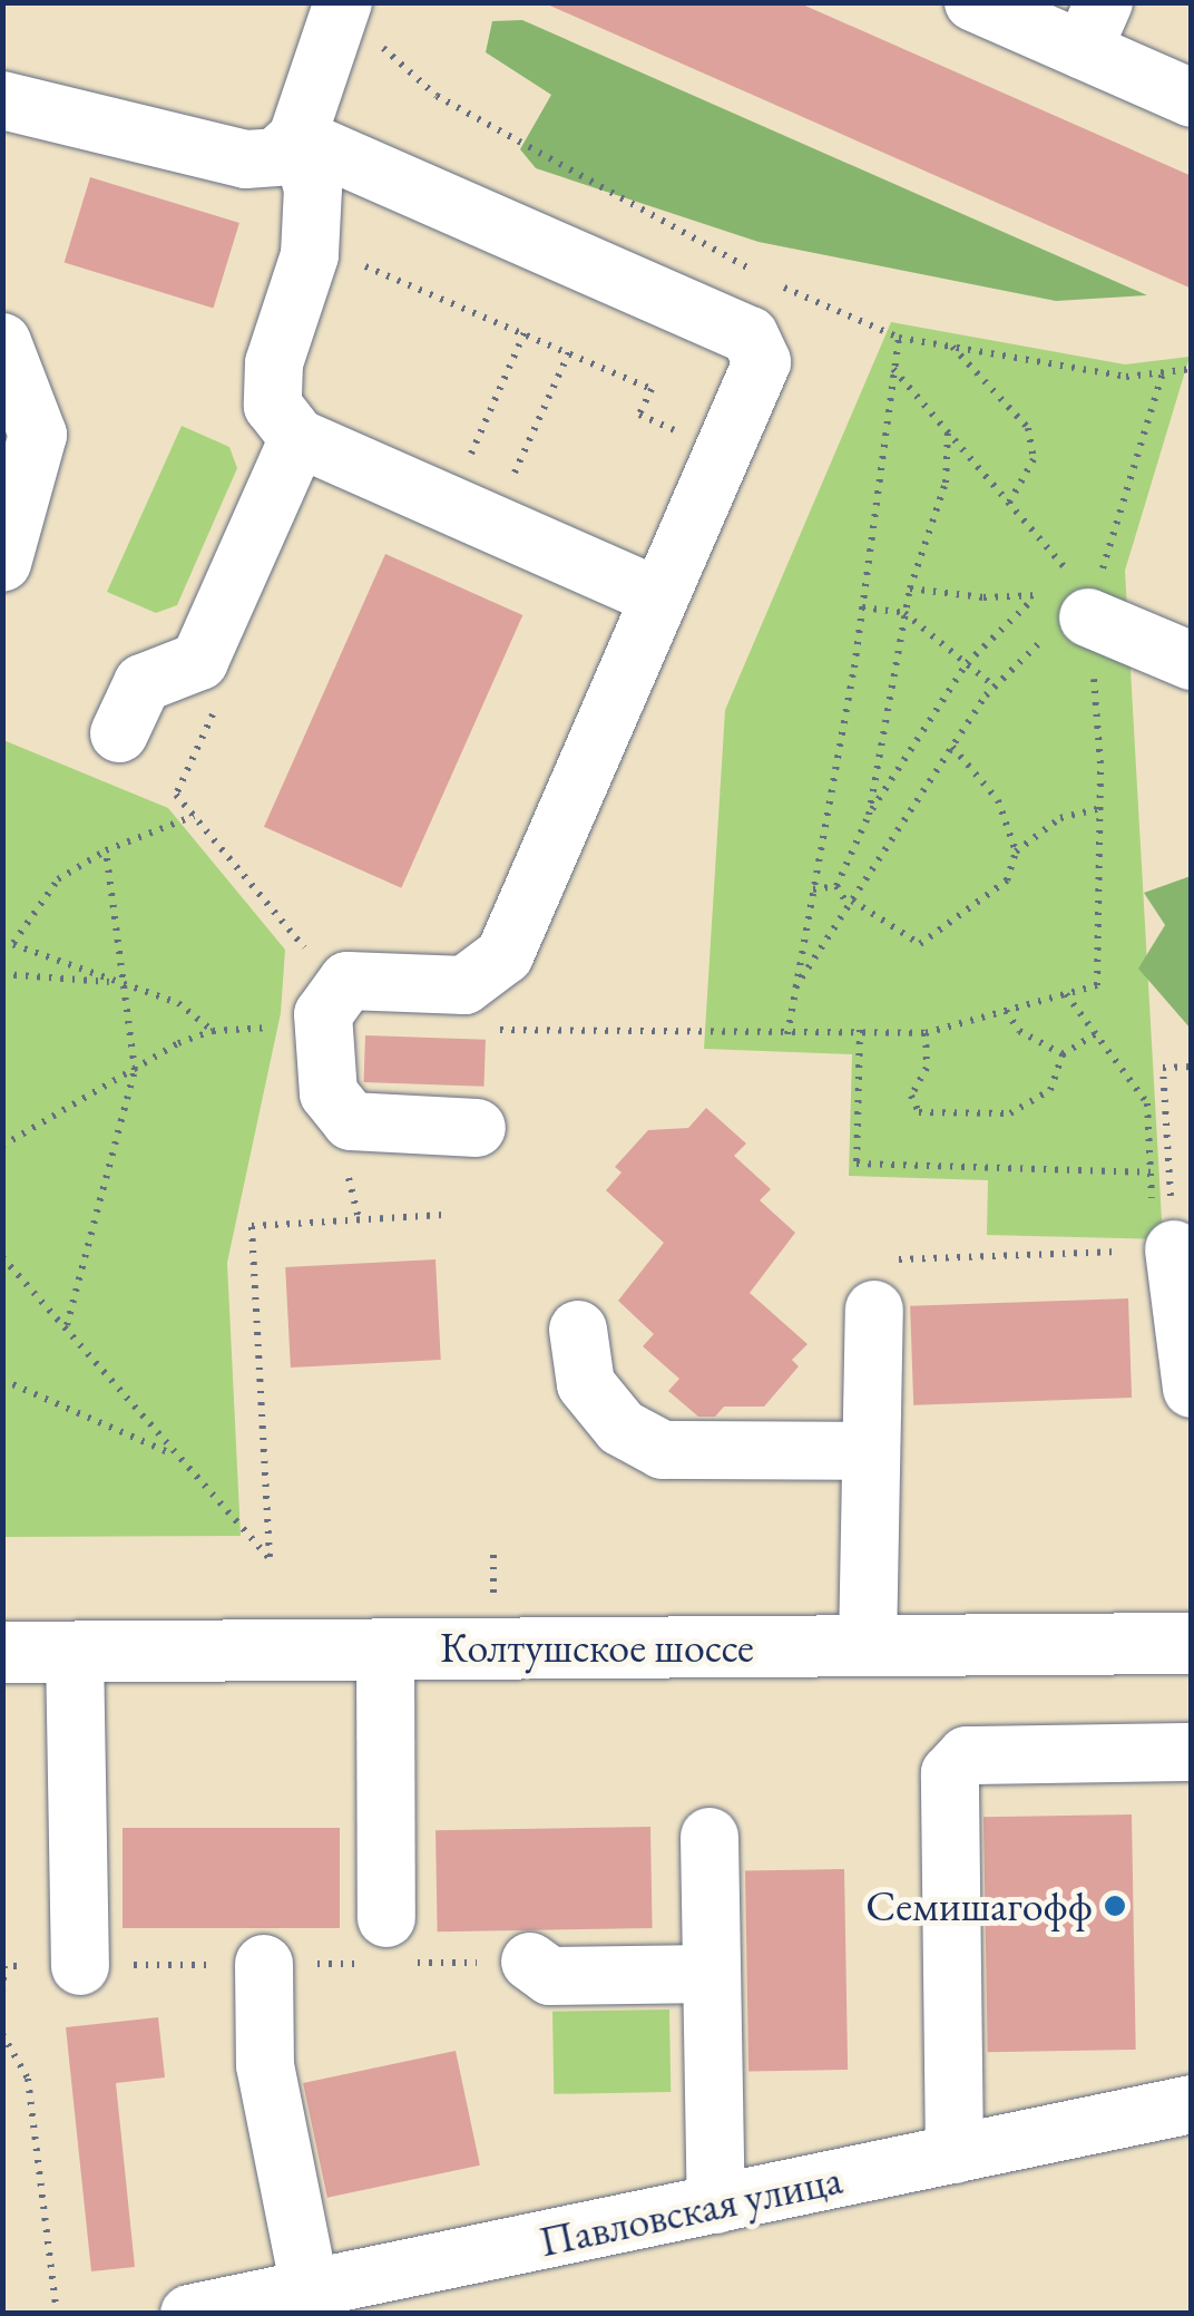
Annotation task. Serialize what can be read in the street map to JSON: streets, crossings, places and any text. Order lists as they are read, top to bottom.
{
  "streets": {
    "main road": ["Колтушское шоссе"],
    "street": ["Павловская улица"]
  },
  "places": ["Семишагофф"]
}
